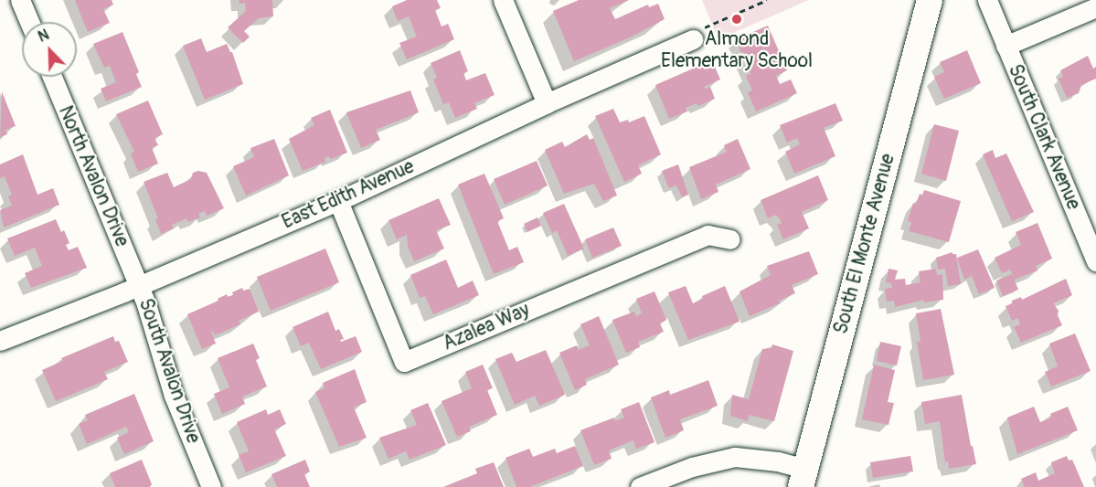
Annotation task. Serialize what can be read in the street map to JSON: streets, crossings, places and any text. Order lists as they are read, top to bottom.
{
  "streets": {
    "main road": ["South El Monte Avenue"],
    "street": [
      "South Clark Avenue",
      "North Avalon Drive",
      "East Edith Avenue",
      "Azalea Way",
      "South Avalon Drive"
    ]
  },
  "crossings": [
    ["North Avalon Drive", "East Edith Avenue"],
    ["North Avalon Drive", "South Avalon Drive"],
    ["East Edith Avenue", "Azalea Way"],
    ["East Edith Avenue", "South Avalon Drive"]
  ],
  "places": ["Almond Elementary School"],
  "north": "top left"
}
